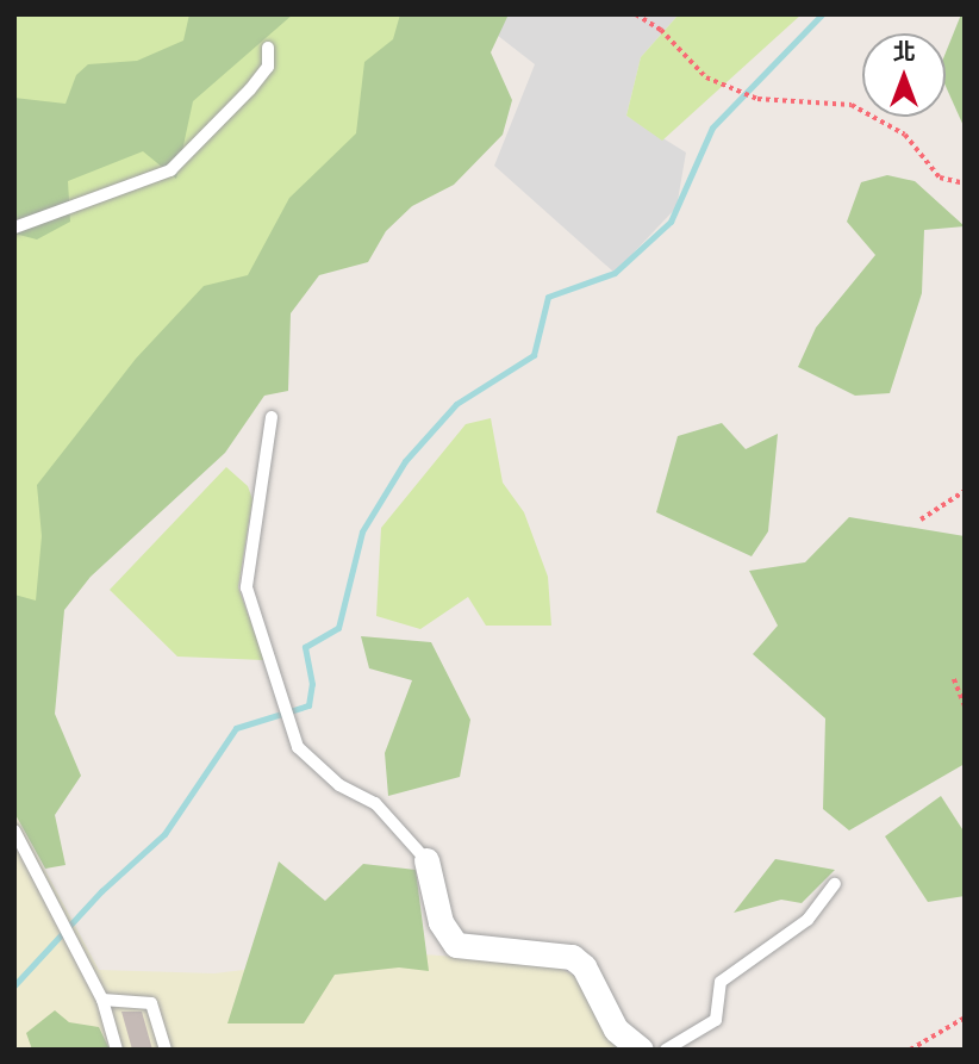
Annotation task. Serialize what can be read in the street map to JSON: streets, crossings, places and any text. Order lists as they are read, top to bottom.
{
  "north": "top"
}
